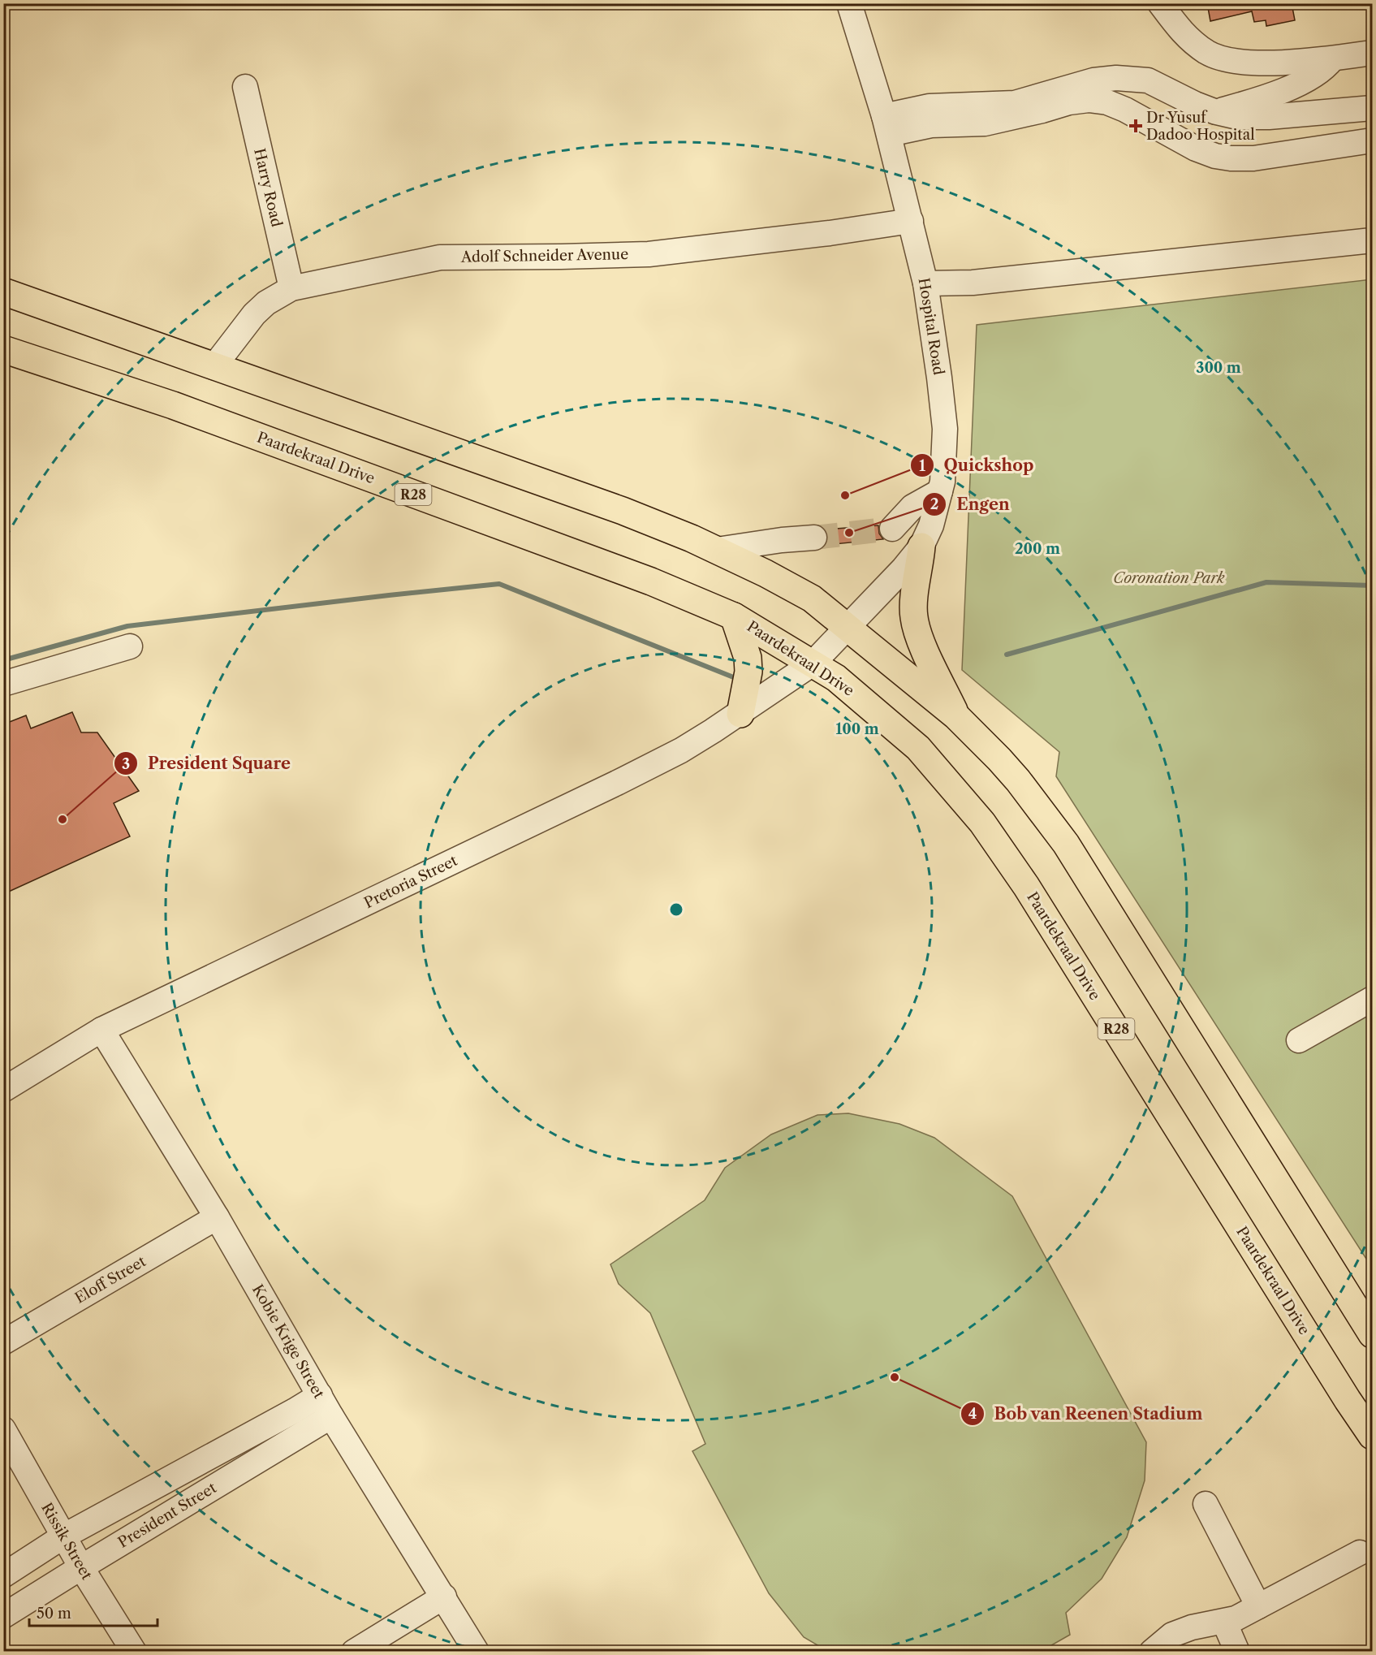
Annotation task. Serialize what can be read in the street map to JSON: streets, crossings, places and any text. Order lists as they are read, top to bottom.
{
  "streets": {
    "main road": ["Paardekraal Drive", "R28"],
    "street": [
      "Harry Road",
      "Adolf Schneider Avenue",
      "Hospital Road",
      "Pretoria Street",
      "Eloff Street",
      "Kobie Krige Street",
      "President Street",
      "Rissik Street"
    ]
  },
  "crossings": [
    ["Harry Road", "Adolf Schneider Avenue"],
    ["Adolf Schneider Avenue", "Hospital Road"],
    ["Hospital Road", "Paardekraal Drive"],
    ["Hospital Road", "Pretoria Street"],
    ["Paardekraal Drive", "Pretoria Street"],
    ["Pretoria Street", "Kobie Krige Street"],
    ["Eloff Street", "Kobie Krige Street"],
    ["Kobie Krige Street", "President Street"],
    ["President Street", "Rissik Street"]
  ],
  "parks": ["Coronation Park"],
  "places": {
    "health": ["Dr Yusuf Dadoo Hospital"],
    "other": [
      "Quickshop",
      "Engen",
      "President Square",
      "Bob van Reenen Stadium"
    ]
  },
  "scale_bar": "50 m",
  "rings": ["300 m", "200 m", "100 m"]
}
